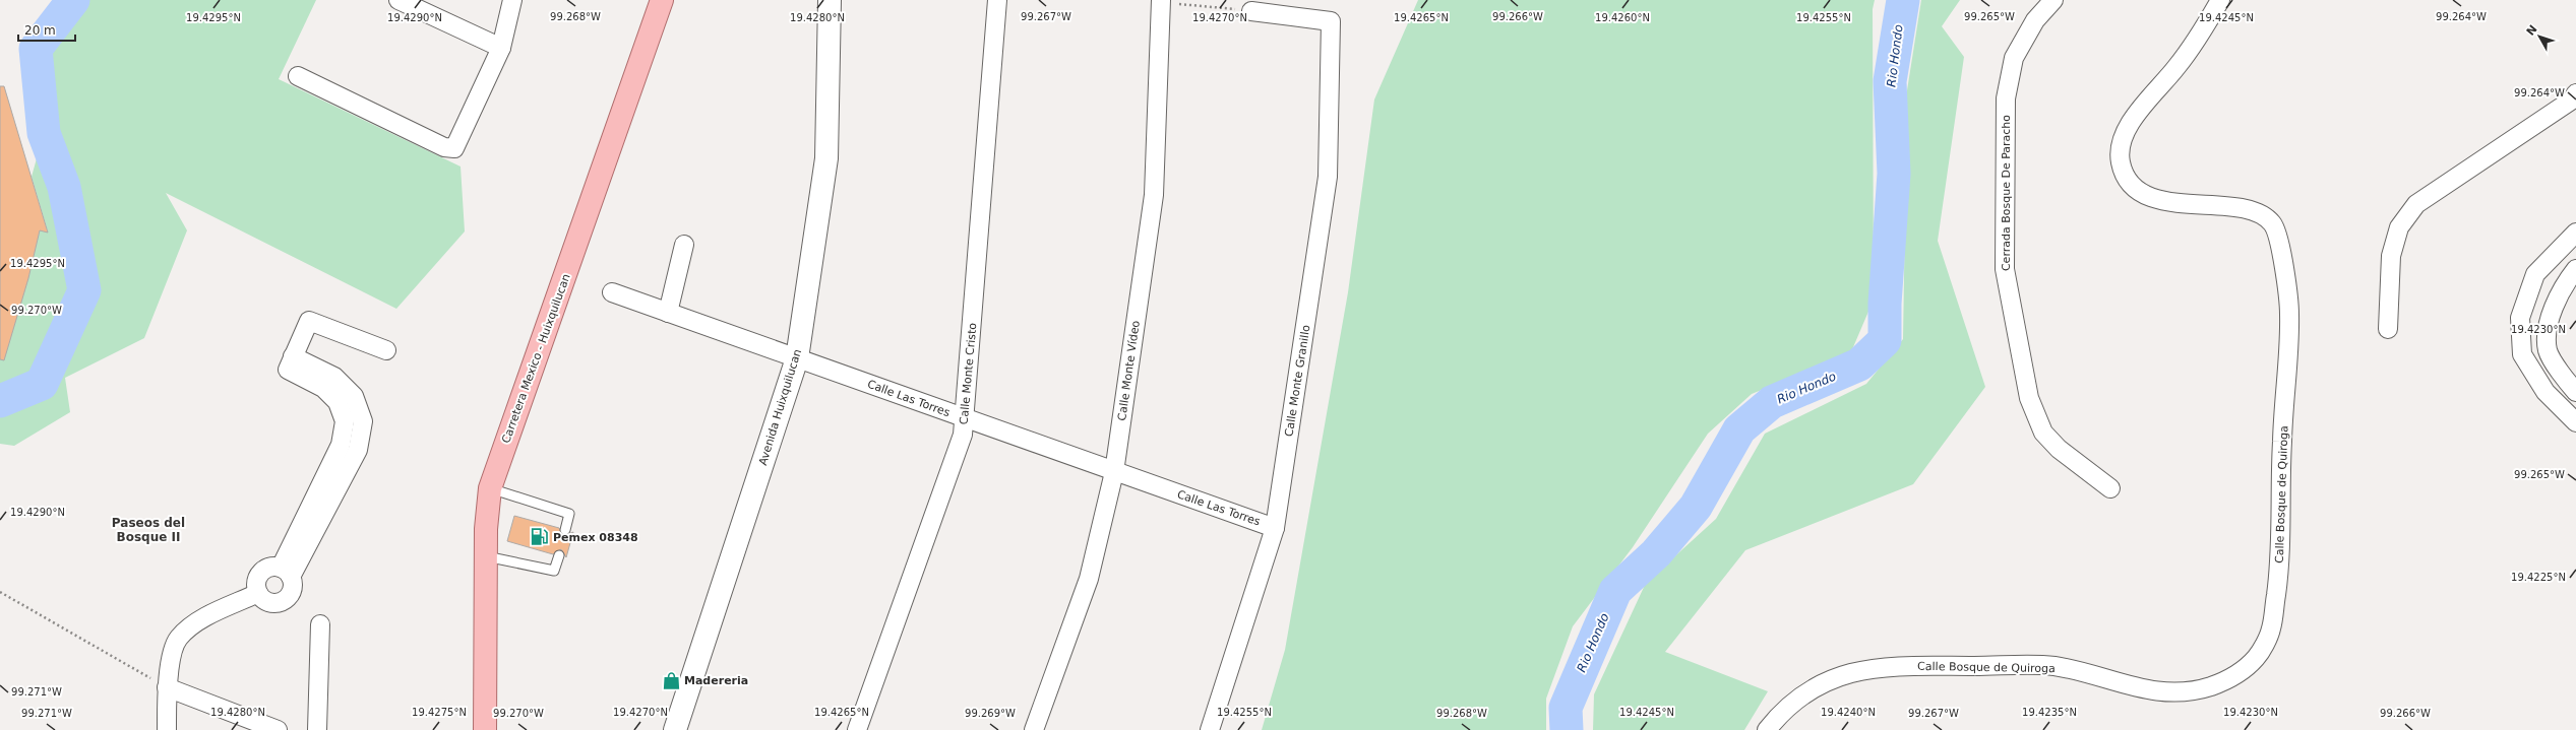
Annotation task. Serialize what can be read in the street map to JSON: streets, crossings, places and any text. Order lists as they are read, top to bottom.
{
  "streets": {
    "main road": ["Carretera Mexico - Huixquilucan"],
    "street": [
      "Cerrada Bosque De Paracho",
      "Calle Monte Vídeo",
      "Calle Monte Cristo",
      "Calle Monte Granillo",
      "Calle Las Torres",
      "Avenida Huixquilucan",
      "Calle Bosque de Quiroga"
    ]
  },
  "crossings": [
    ["Calle Monte Vídeo", "Calle Las Torres"],
    ["Calle Monte Cristo", "Calle Las Torres"],
    ["Calle Monte Granillo", "Calle Las Torres"],
    ["Calle Las Torres", "Avenida Huixquilucan"]
  ],
  "districts": ["Paseos del Bosque II"],
  "water": ["Rio Hondo"],
  "places": {
    "fuel station": ["Pemex 08348"],
    "shop": ["Madereria"]
  },
  "scale_bar": "20 m",
  "north": "top left",
  "coordinates": [
    "99.268°W",
    "99.267°W",
    "99.266°W",
    "99.265°W",
    "99.264°W",
    "19.4295°N",
    "19.4290°N",
    "19.4280°N",
    "19.4270°N",
    "19.4265°N",
    "19.4260°N",
    "19.4255°N",
    "19.4245°N",
    "99.270°W",
    "19.4230°N",
    "19.4225°N",
    "99.271°W",
    "19.4275°N",
    "19.4240°N",
    "19.4235°N",
    "99.269°W"
  ]
}
